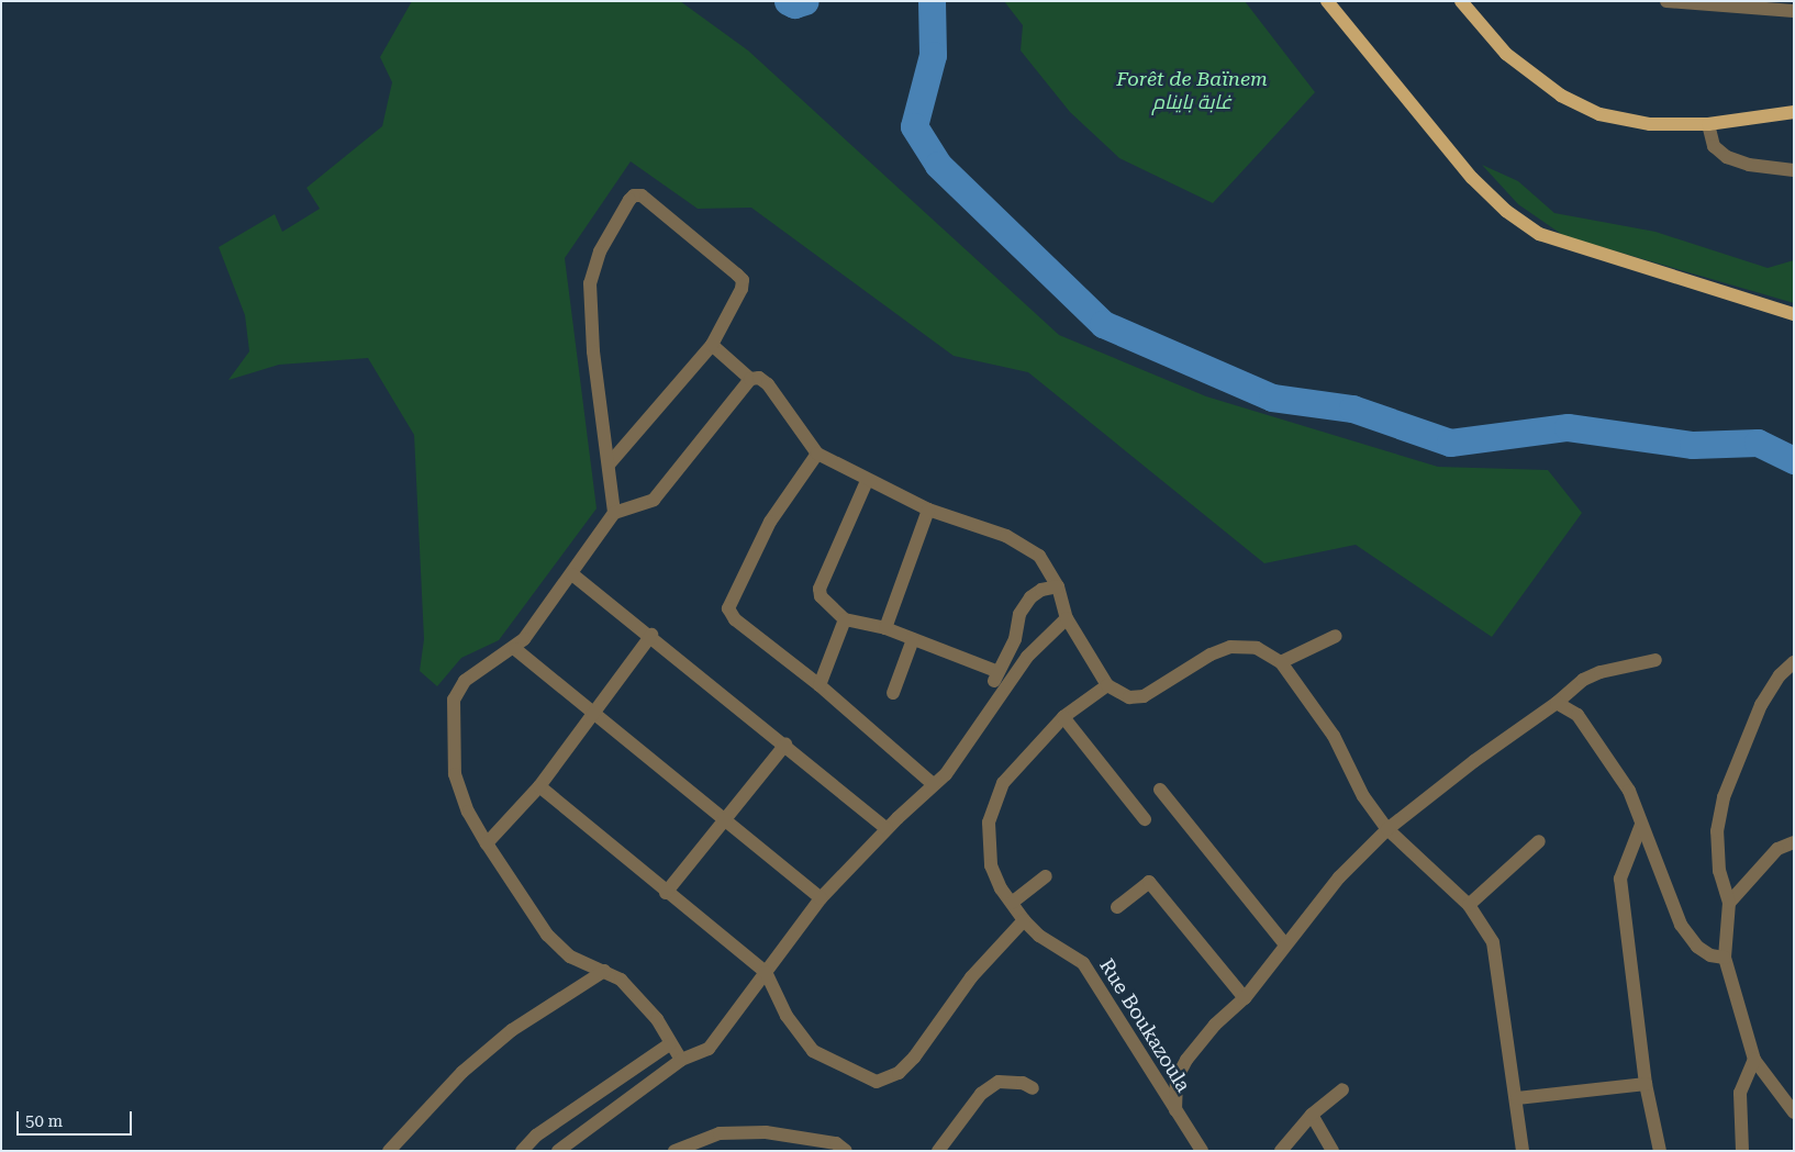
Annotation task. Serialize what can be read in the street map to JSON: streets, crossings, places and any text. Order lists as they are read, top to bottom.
{
  "streets": {
    "street": ["Rue Boukazoula"]
  },
  "parks": ["Forêt de Baïnem غابة باينام"],
  "scale_bar": "50 m"
}
